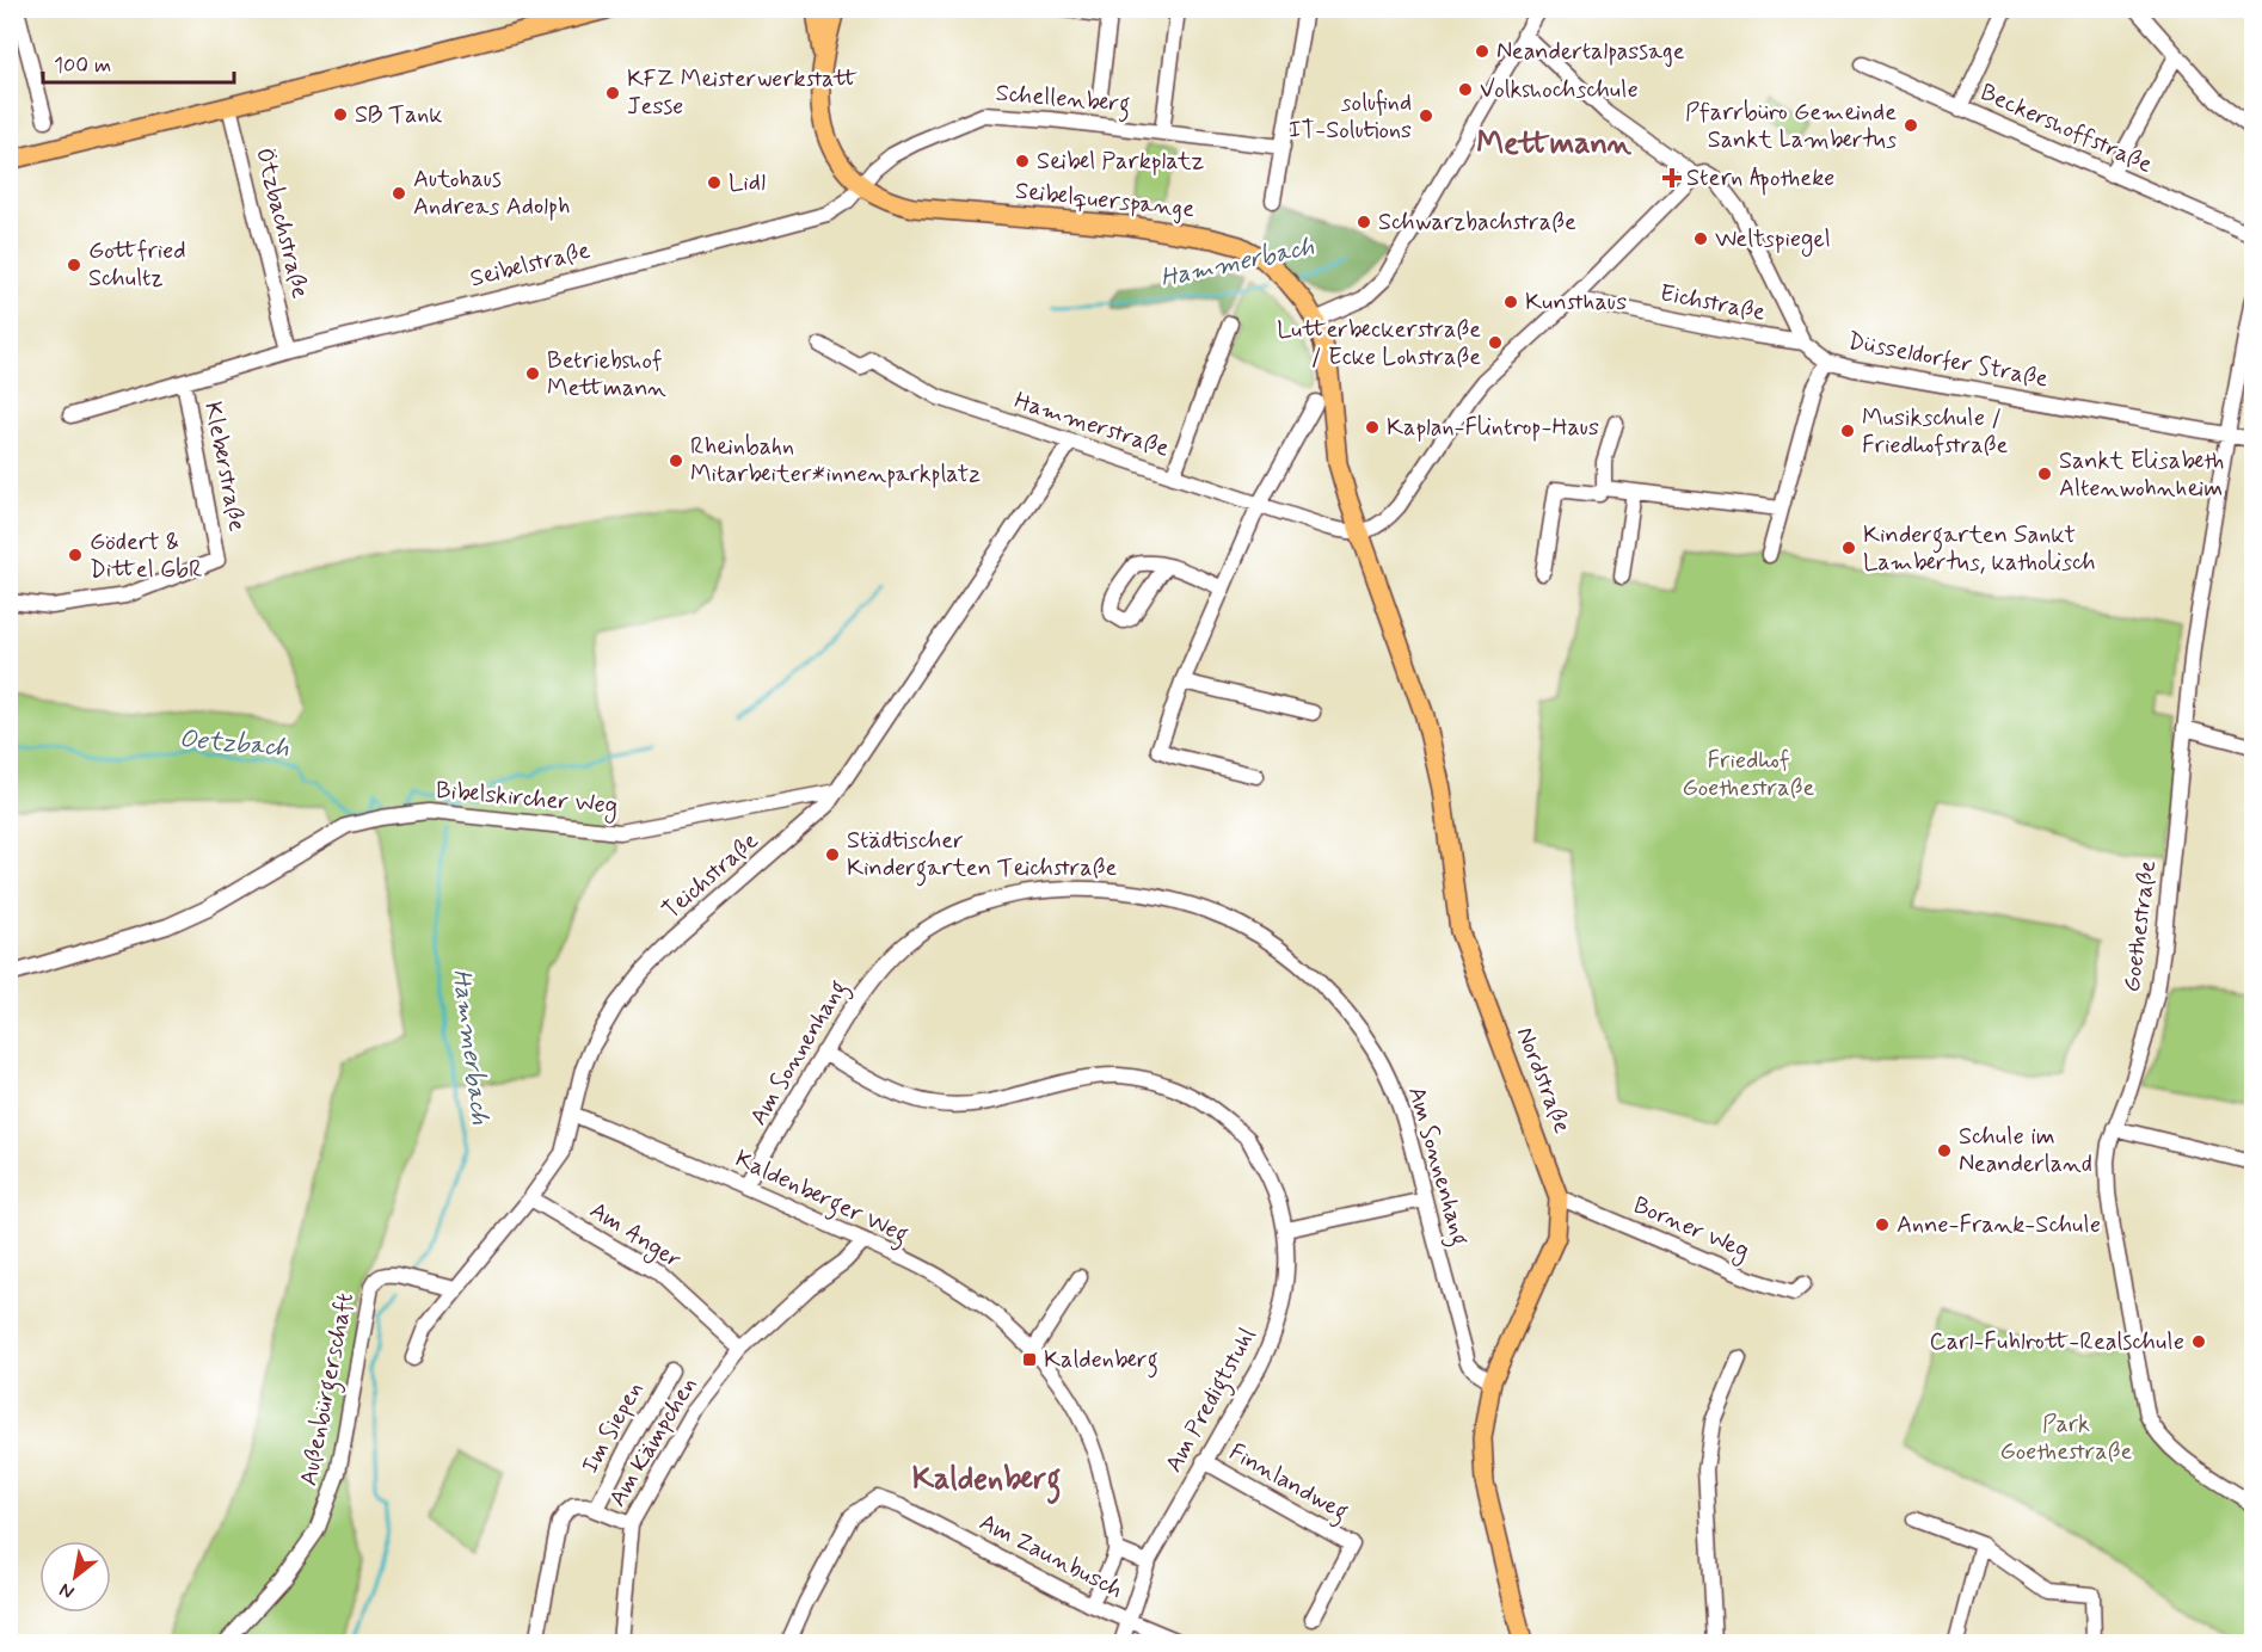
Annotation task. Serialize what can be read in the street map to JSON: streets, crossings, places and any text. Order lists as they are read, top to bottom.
{
  "streets": {
    "main road": ["Seibelquerspange", "Nordstraße"],
    "street": [
      "Schellenberg",
      "Beckershoffstraße",
      "Ötzbachstraße",
      "Seibelstraße",
      "Eichstraße",
      "Düsseldorfer Straße",
      "Hammerstraße",
      "Kleberstraße",
      "Bibelskircher Weg",
      "Teichstraße",
      "Goethestraße",
      "Am Sonnenhang",
      "Kaldenberger Weg",
      "Borner Weg",
      "Am Anger",
      "Außenbürgerschaft",
      "Am Predigtstuhl",
      "Im Siepen",
      "Am Kämpchen",
      "Finnlandweg",
      "Am Zaunbusch"
    ]
  },
  "crossings": [
    ["Schellenberg", "Seibelquerspange"],
    ["Schellenberg", "Seibelstraße"],
    ["Seibelquerspange", "Seibelstraße"],
    ["Ötzbachstraße", "Seibelstraße"],
    ["Seibelstraße", "Kleberstraße"],
    ["Eichstraße", "Düsseldorfer Straße"],
    ["Düsseldorfer Straße", "Goethestraße"],
    ["Hammerstraße", "Teichstraße"],
    ["Hammerstraße", "Nordstraße"],
    ["Bibelskircher Weg", "Teichstraße"],
    ["Teichstraße", "Kaldenberger Weg"],
    ["Teichstraße", "Am Anger"],
    ["Teichstraße", "Außenbürgerschaft"],
    ["Am Sonnenhang", "Nordstraße"],
    ["Am Sonnenhang", "Kaldenberger Weg"],
    ["Am Sonnenhang", "Am Predigtstuhl"],
    ["Nordstraße", "Borner Weg"],
    ["Kaldenberger Weg", "Am Kämpchen"],
    ["Am Anger", "Am Kämpchen"],
    ["Am Predigtstuhl", "Finnlandweg"],
    ["Am Predigtstuhl", "Am Zaunbusch"],
    ["Im Siepen", "Am Kämpchen"]
  ],
  "districts": ["Mettmann", "Kaldenberg"],
  "water": ["Hammerbach", "Oetzbach"],
  "parks": ["Friedhof Goethestraße", "Park Goethestraße"],
  "places": {
    "other": [
      "Neandertalpassage",
      "Volkshochschule",
      "KFZ Meisterwerkstatt Jesse",
      "SB Tank",
      "solufind IT-Solutions",
      "Pfarrbüro Gemeinde Sankt Lambertus",
      "Seibel Parkplatz",
      "Lidl",
      "Autohaus Andreas Adolph",
      "Schwarzbachstraße",
      "Weltspiegel",
      "Gottfried Schultz",
      "Kunsthaus",
      "Lutterbeckerstraße / Ecke Lohstraße",
      "Betriebshof Mettmann",
      "Kaplan-Flintrop-Haus",
      "Musikschule / Friedhofstraße",
      "Rheinbahn Mitarbeiter*innenparkplatz",
      "Sankt Elisabeth Altenwohnheim",
      "Kindergarten Sankt Lambertus, katholisch",
      "Gödert & Dittel GbR",
      "Städtischer Kindergarten Teichstraße",
      "Schule im Neanderland",
      "Anne-Frank-Schule",
      "Carl-Fuhlrott-Realschule"
    ],
    "health": ["Stern Apotheke"],
    "transit": ["Kaldenberg"]
  },
  "scale_bar": "100 m",
  "north": "bottom left"
}
